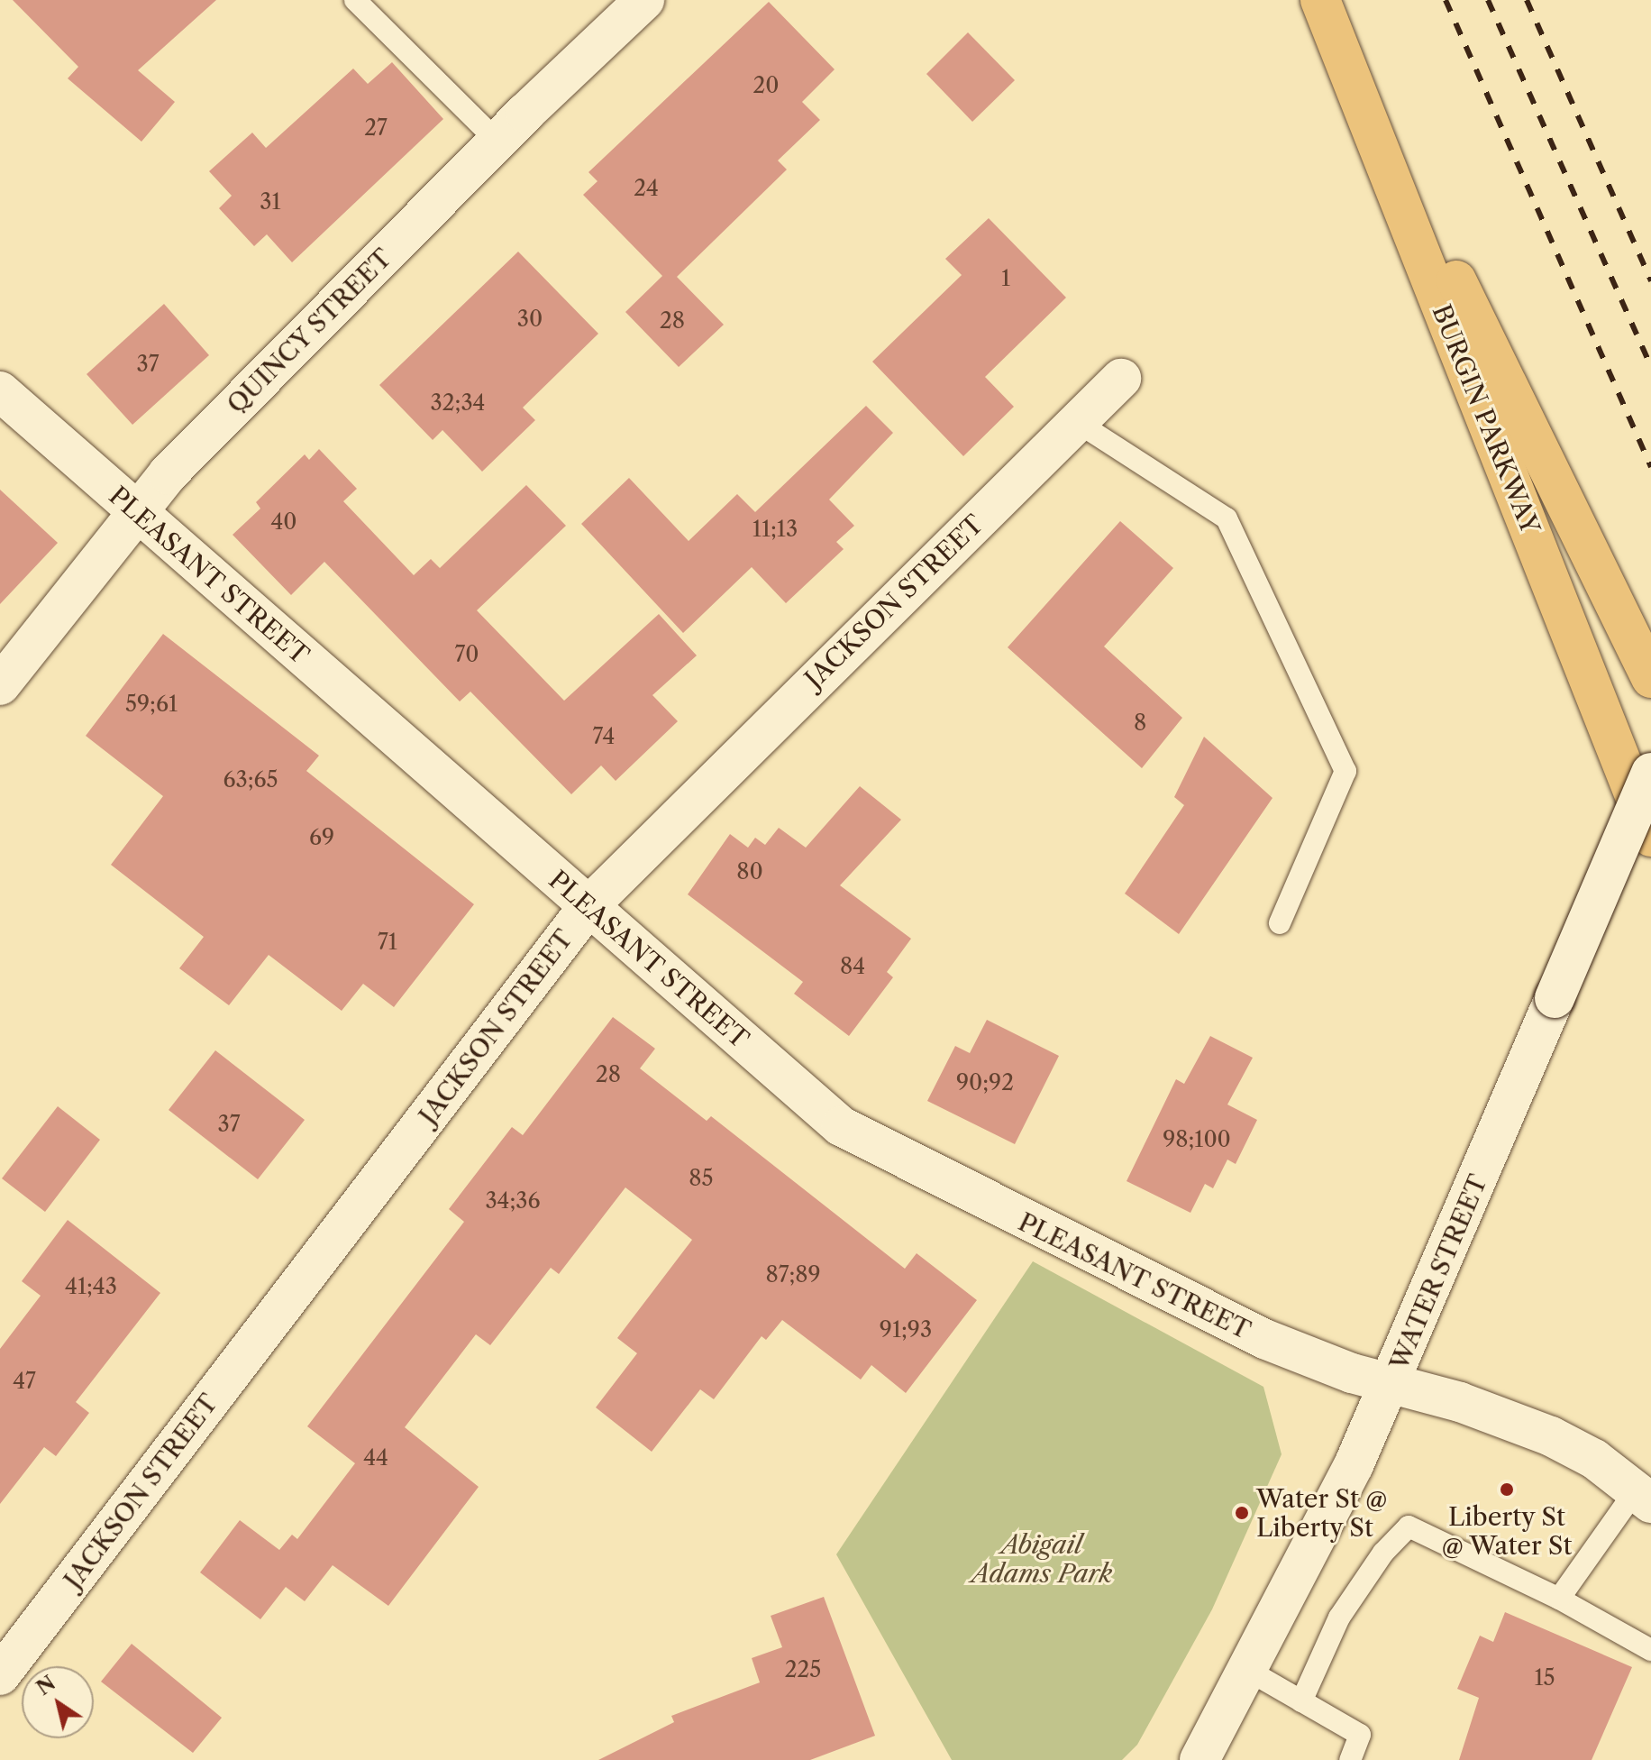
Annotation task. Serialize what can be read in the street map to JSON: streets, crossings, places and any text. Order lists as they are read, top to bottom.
{
  "streets": {
    "main road": ["BURGIN PARKWAY"],
    "street": [
      "QUINCY STREET",
      "PLEASANT STREET",
      "JACKSON STREET",
      "WATER STREET"
    ]
  },
  "crossings": [
    ["QUINCY STREET", "PLEASANT STREET"],
    ["PLEASANT STREET", "JACKSON STREET"],
    ["PLEASANT STREET", "WATER STREET"]
  ],
  "parks": ["Abigail Adams Park"],
  "places": ["Liberty St @ Water St", "Water St @ Liberty St"],
  "house_numbers": [
    "20",
    "27",
    "24",
    "31",
    "1",
    "30",
    "28",
    "37",
    "32;34",
    "40",
    "11;13",
    "70",
    "59;61",
    "8",
    "74",
    "63;65",
    "69",
    "80",
    "71",
    "84",
    "28",
    "90;92",
    "37",
    "98;100",
    "85",
    "34;36",
    "87;89",
    "41;43",
    "91;93",
    "47",
    "44",
    "225",
    "15"
  ],
  "north": "top left"
}
